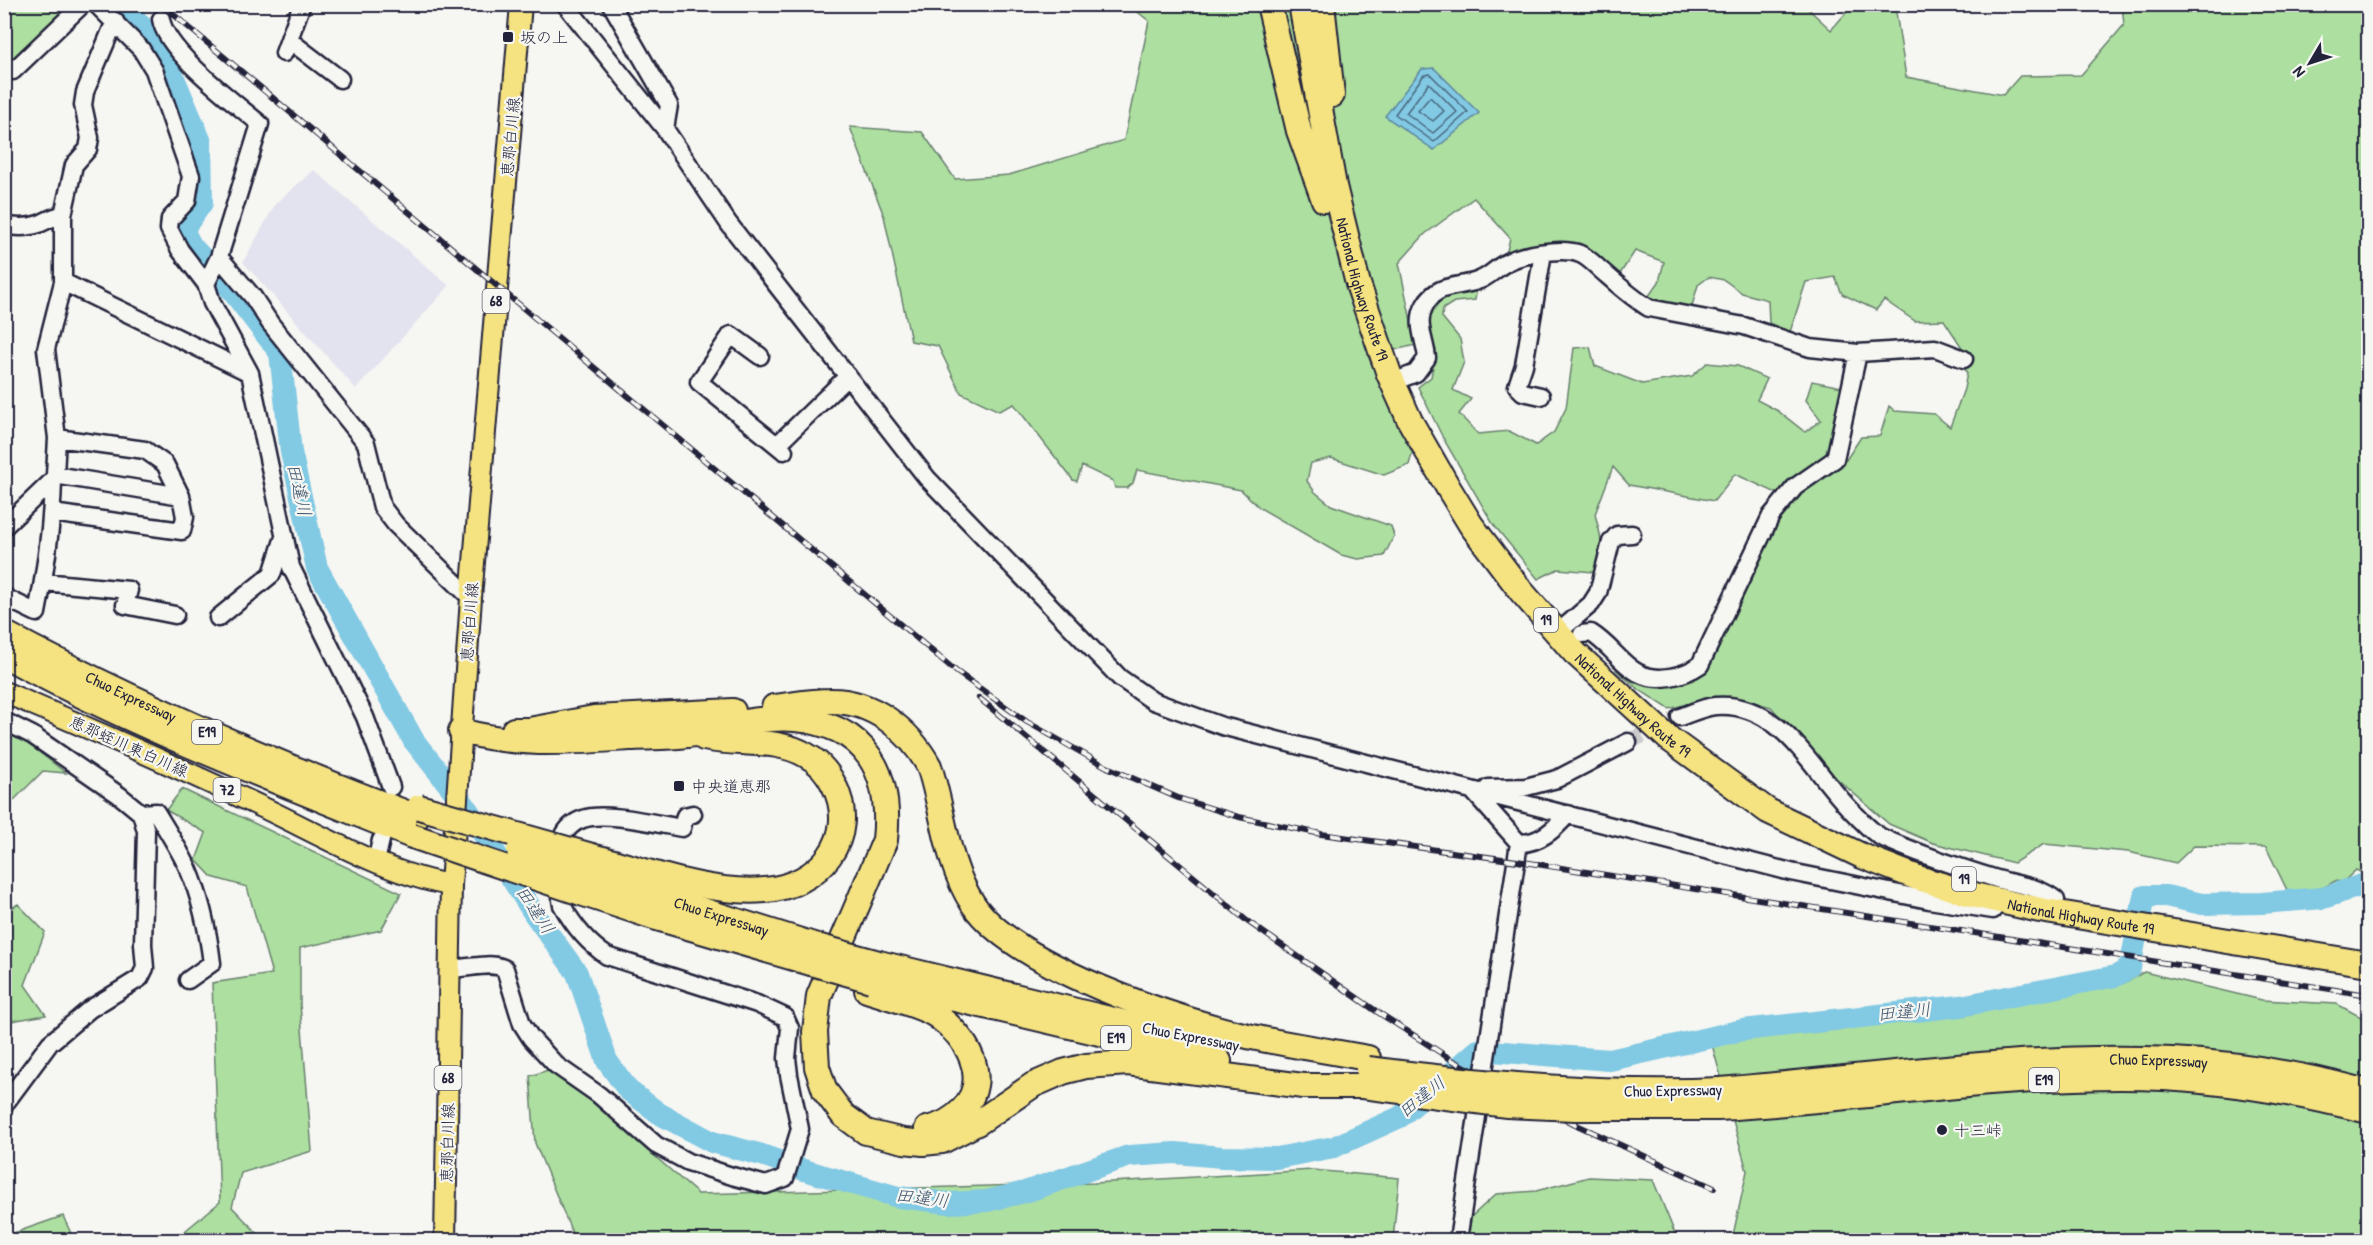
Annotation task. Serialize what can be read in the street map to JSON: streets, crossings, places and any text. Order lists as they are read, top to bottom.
{
  "streets": {
    "highway": [
      "National Highway Route 19",
      "19",
      "Chuo Expressway",
      "E19"
    ],
    "main road": [
      "恵那白川線",
      "68",
      "恵那蛭川東白川線",
      "72"
    ]
  },
  "crossings": [
    ["恵那白川線", "恵那蛭川東白川線"]
  ],
  "water": ["田違川"],
  "places": {
    "transit": ["坂の上", "中央道恵那"],
    "other": ["十三峠"]
  },
  "north": "bottom left"
}
